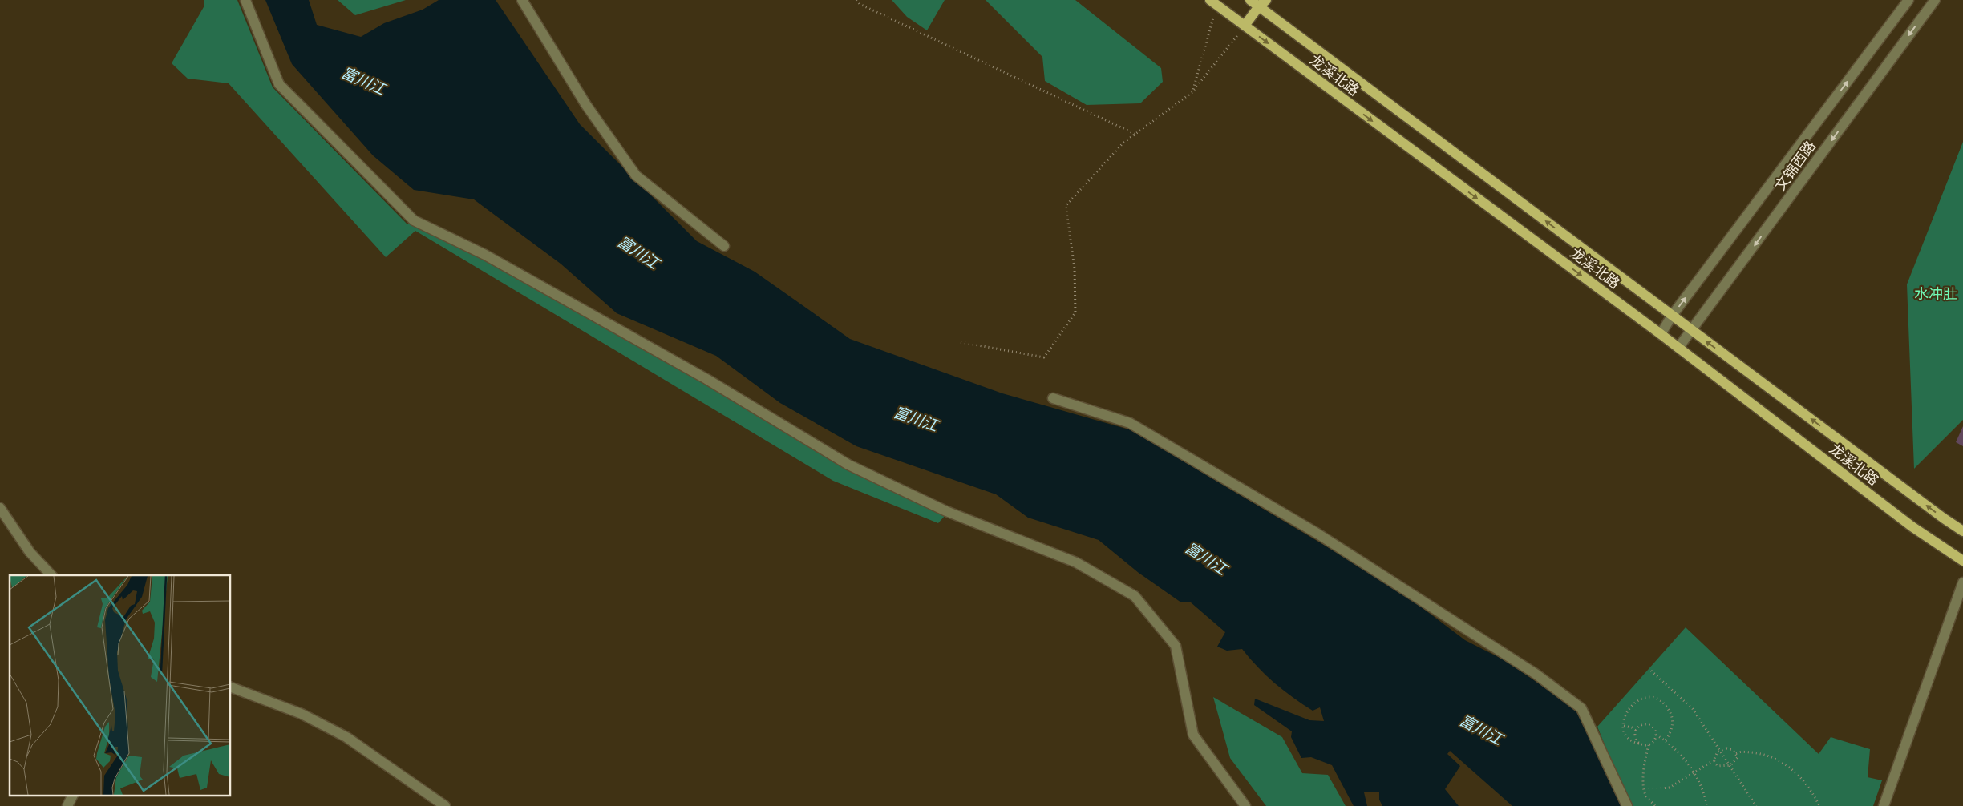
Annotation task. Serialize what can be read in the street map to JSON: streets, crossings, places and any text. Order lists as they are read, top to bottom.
{
  "streets": {
    "main road": ["龙溪北路"],
    "street": ["文锦西路"]
  },
  "crossings": [
    ["龙溪北路", "文锦西路"]
  ],
  "water": ["富川江"],
  "parks": ["水冲肚"]
}
